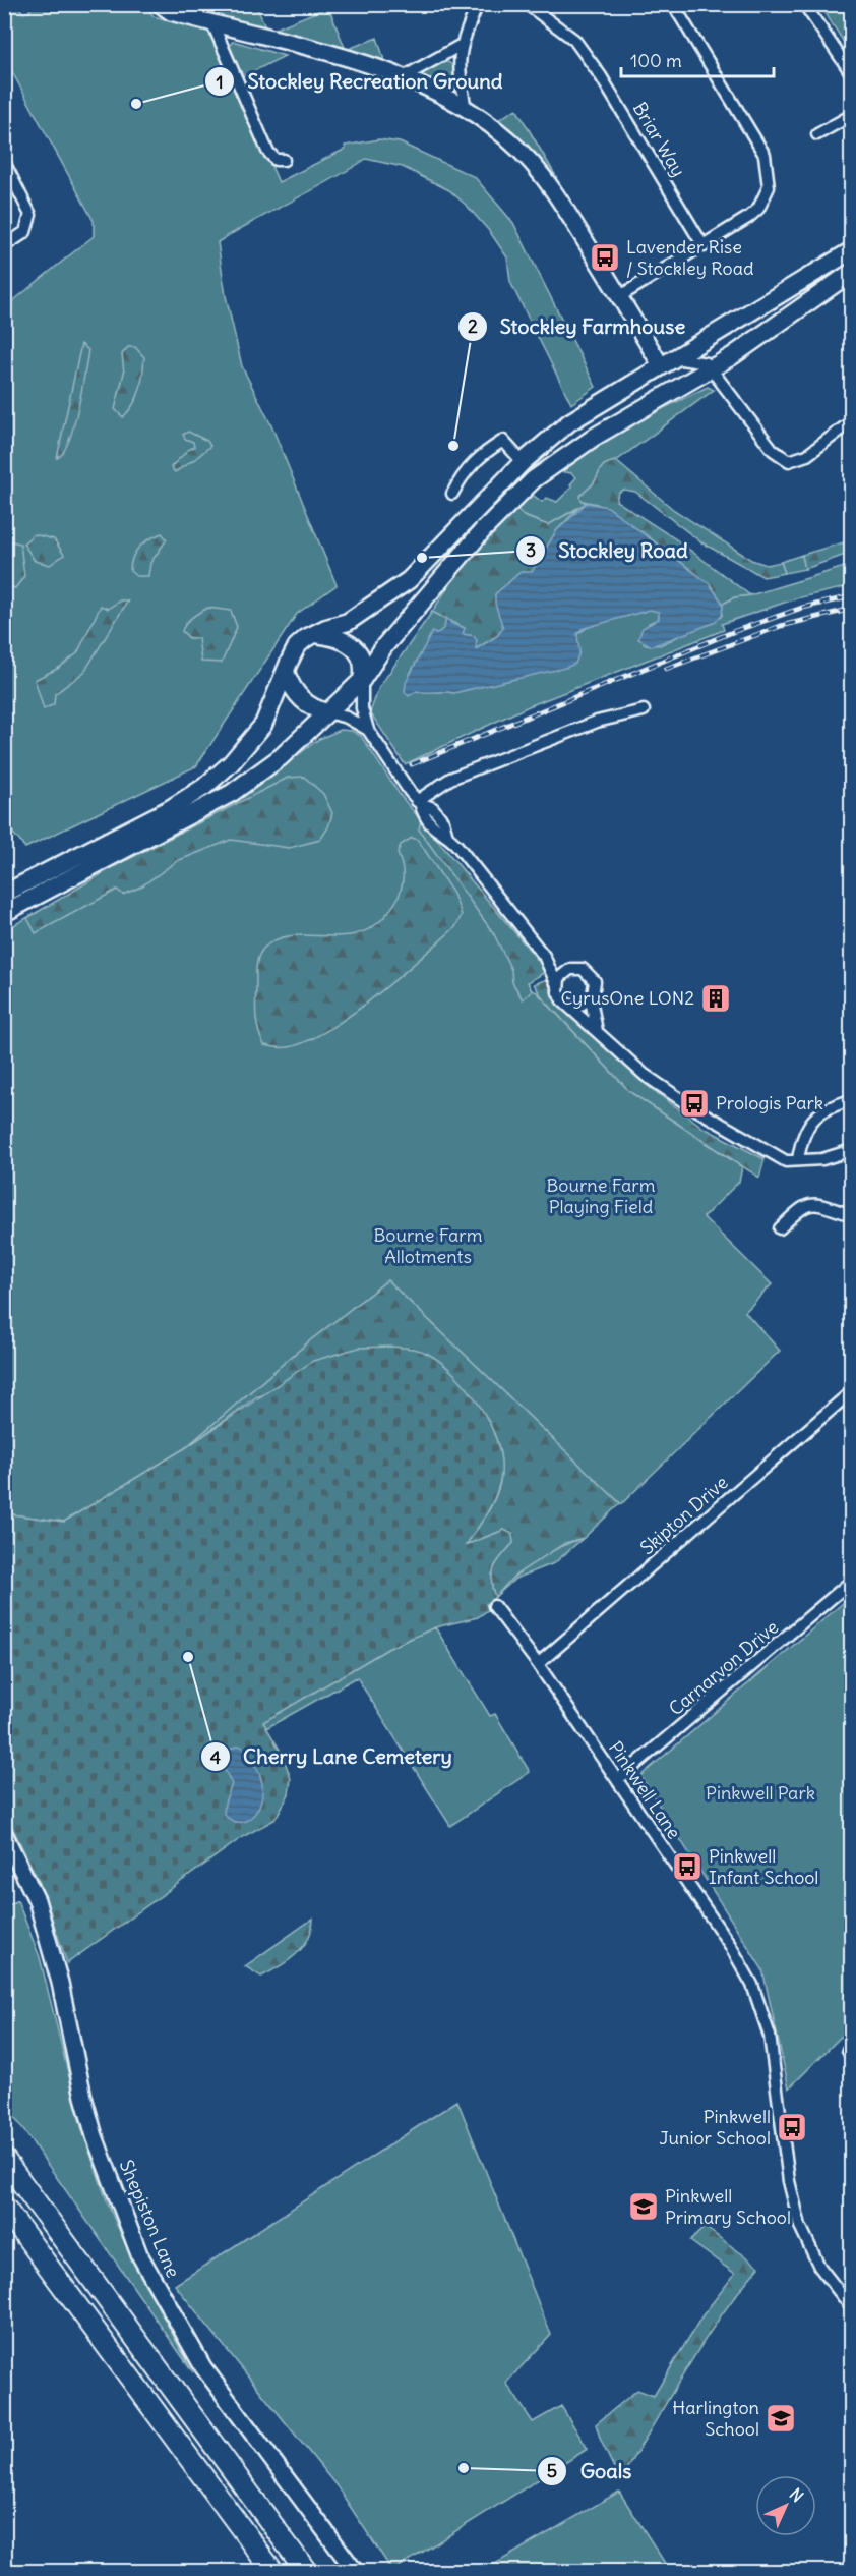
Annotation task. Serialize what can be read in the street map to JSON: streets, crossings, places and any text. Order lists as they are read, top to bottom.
{
  "streets": {
    "street": [
      "Briar Way",
      "Skipton Drive",
      "Carnarvon Drive",
      "Pinkwell Lane",
      "Shepiston Lane"
    ]
  },
  "crossings": [
    ["Skipton Drive", "Pinkwell Lane"],
    ["Carnarvon Drive", "Pinkwell Lane"]
  ],
  "parks": ["Bourne Farm Playing Field", "Bourne Farm Allotments", "Pinkwell Park"],
  "places": {
    "other": [
      "Stockley Recreation Ground",
      "Stockley Farmhouse",
      "Stockley Road",
      "Cherry Lane Cemetery",
      "Goals"
    ],
    "bus stop": [
      "Lavender Rise / Stockley Road",
      "Prologis Park",
      "Pinkwell Infant School",
      "Pinkwell Junior School"
    ],
    "building": ["CyrusOne LON2"],
    "school or university": ["Pinkwell Primary School", "Harlington School"]
  },
  "scale_bar": "100 m",
  "north": "top right"
}
